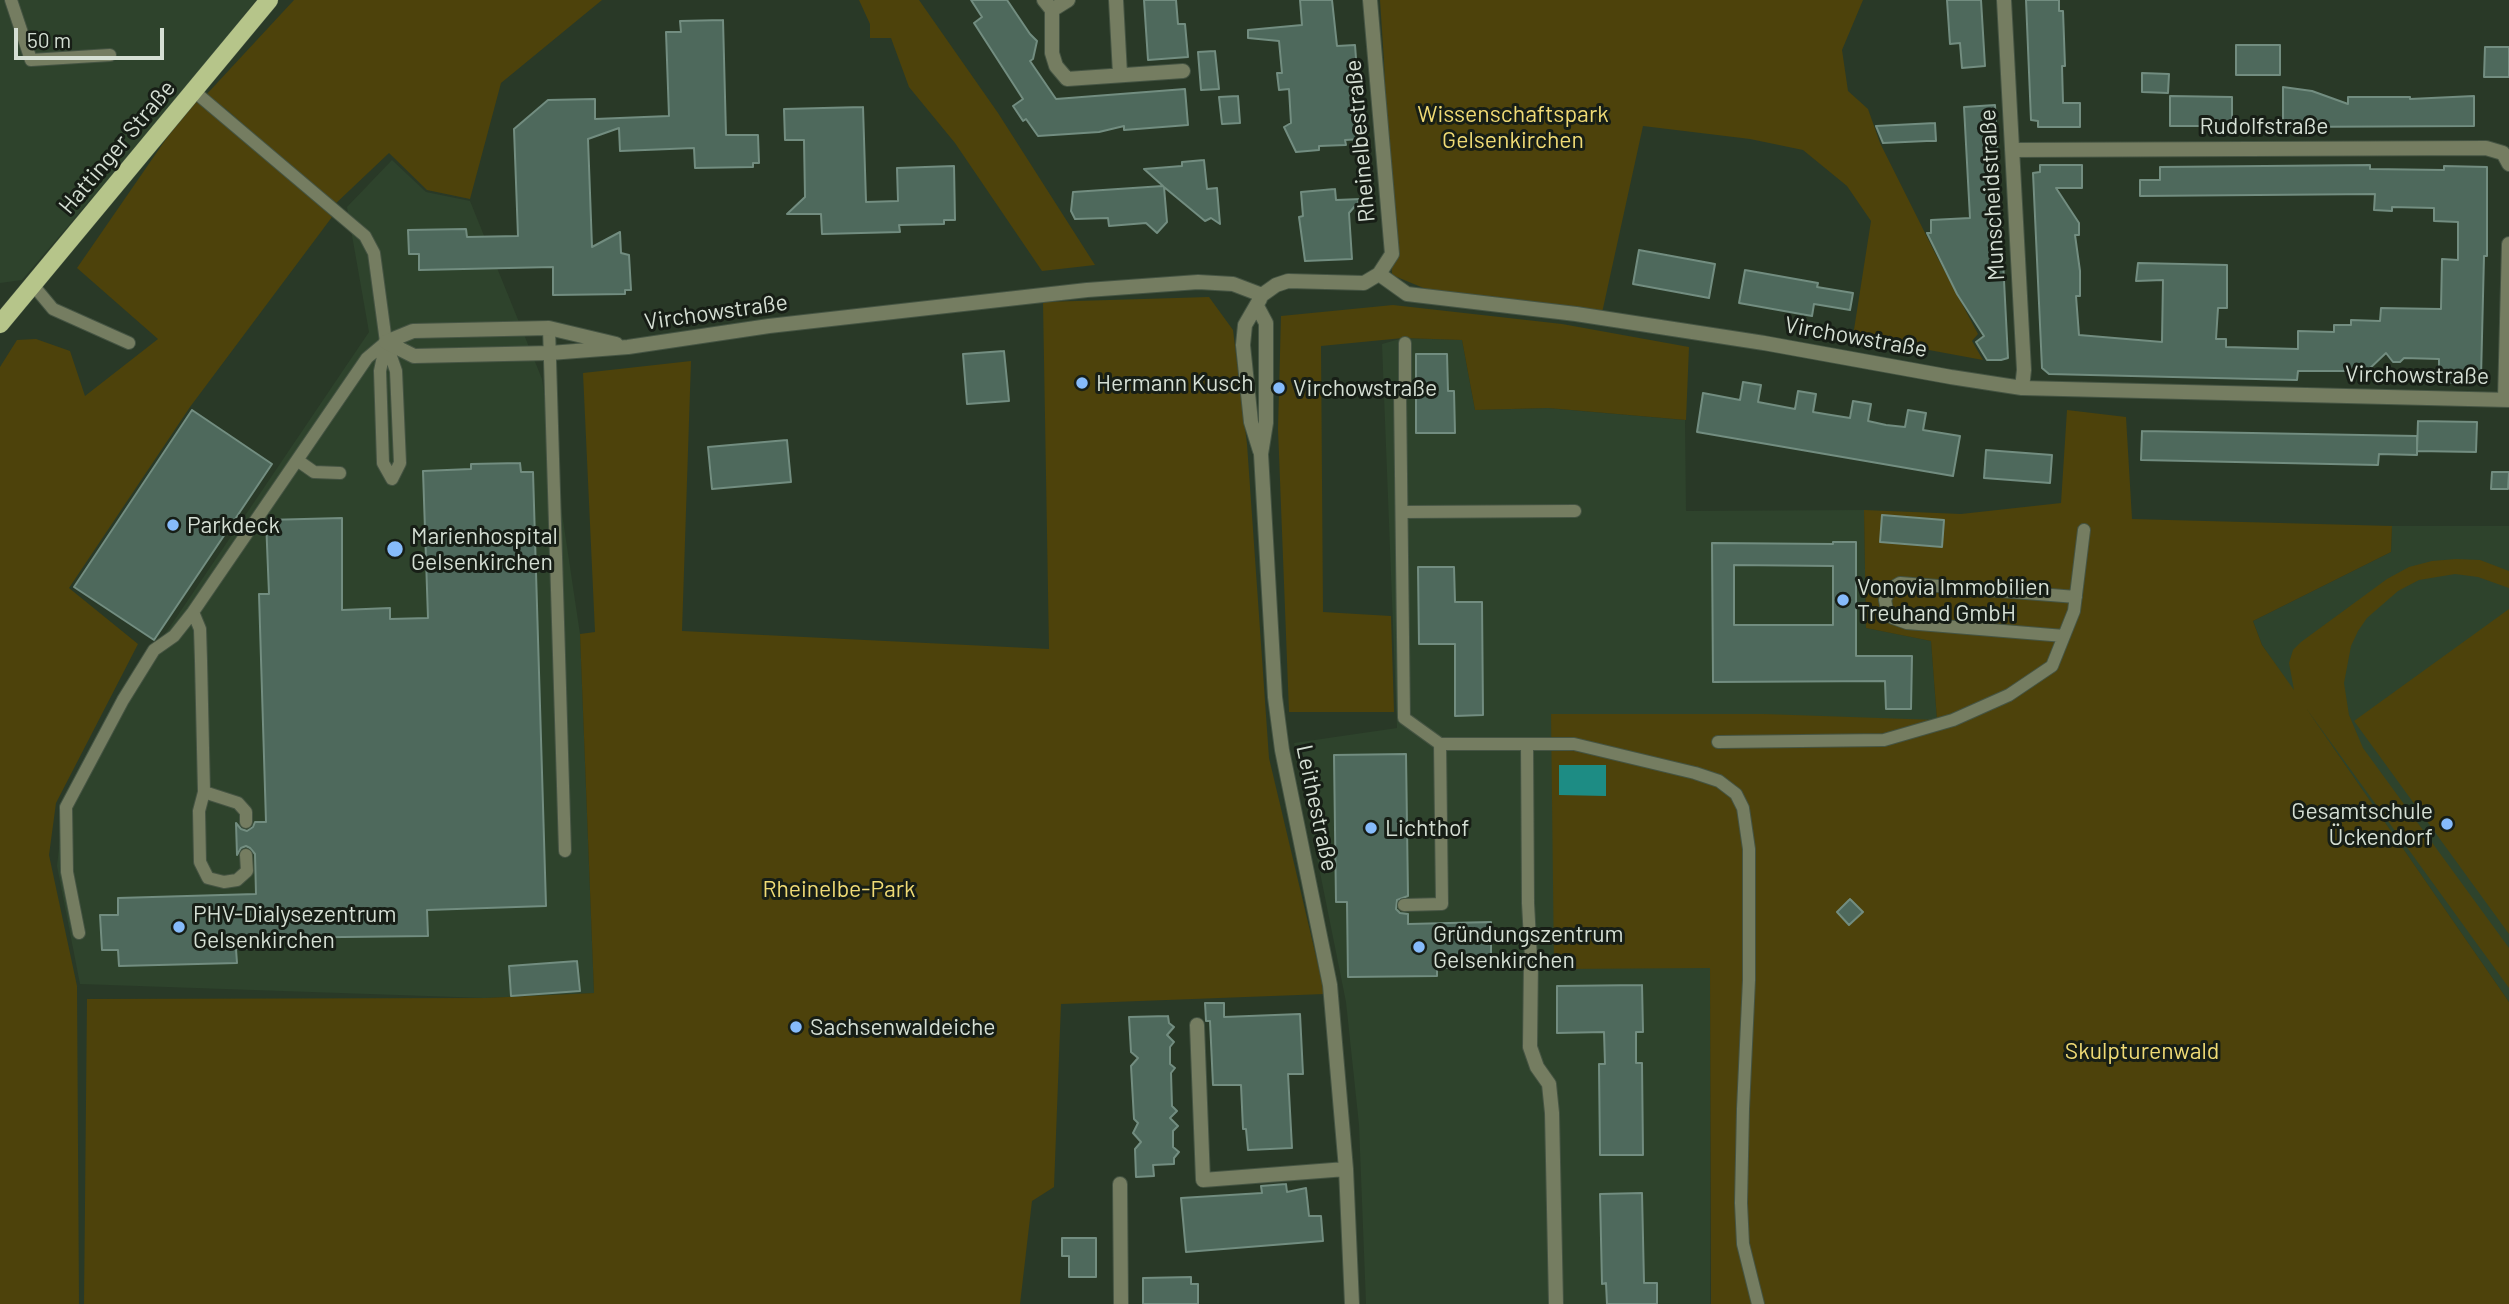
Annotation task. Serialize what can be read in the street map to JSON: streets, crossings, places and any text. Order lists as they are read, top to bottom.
{
  "streets": {
    "main road": ["Hattinger Straße"],
    "street": [
      "Rudolfstraße",
      "Rheinelbestraße",
      "Munscheidstraße",
      "Virchowstraße",
      "Leithestraße"
    ]
  },
  "crossings": [
    ["Rudolfstraße", "Munscheidstraße"],
    ["Rheinelbestraße", "Virchowstraße"],
    ["Munscheidstraße", "Virchowstraße"],
    ["Virchowstraße", "Leithestraße"]
  ],
  "parks": ["Wissenschaftspark Gelsenkirchen", "Rheinelbe-Park", "Skulpturenwald"],
  "places": [
    "Hermann Kusch",
    "Virchowstraße",
    "Parkdeck",
    "Marienhospital Gelsenkirchen",
    "Vonovia Immobilien Treuhand GmbH",
    "Gesamtschule Ückendorf",
    "Lichthof",
    "PHV-Dialysezentrum Gelsenkirchen",
    "Gründungszentrum Gelsenkirchen",
    "Sachsenwaldeiche"
  ],
  "scale_bar": "50 m"
}
